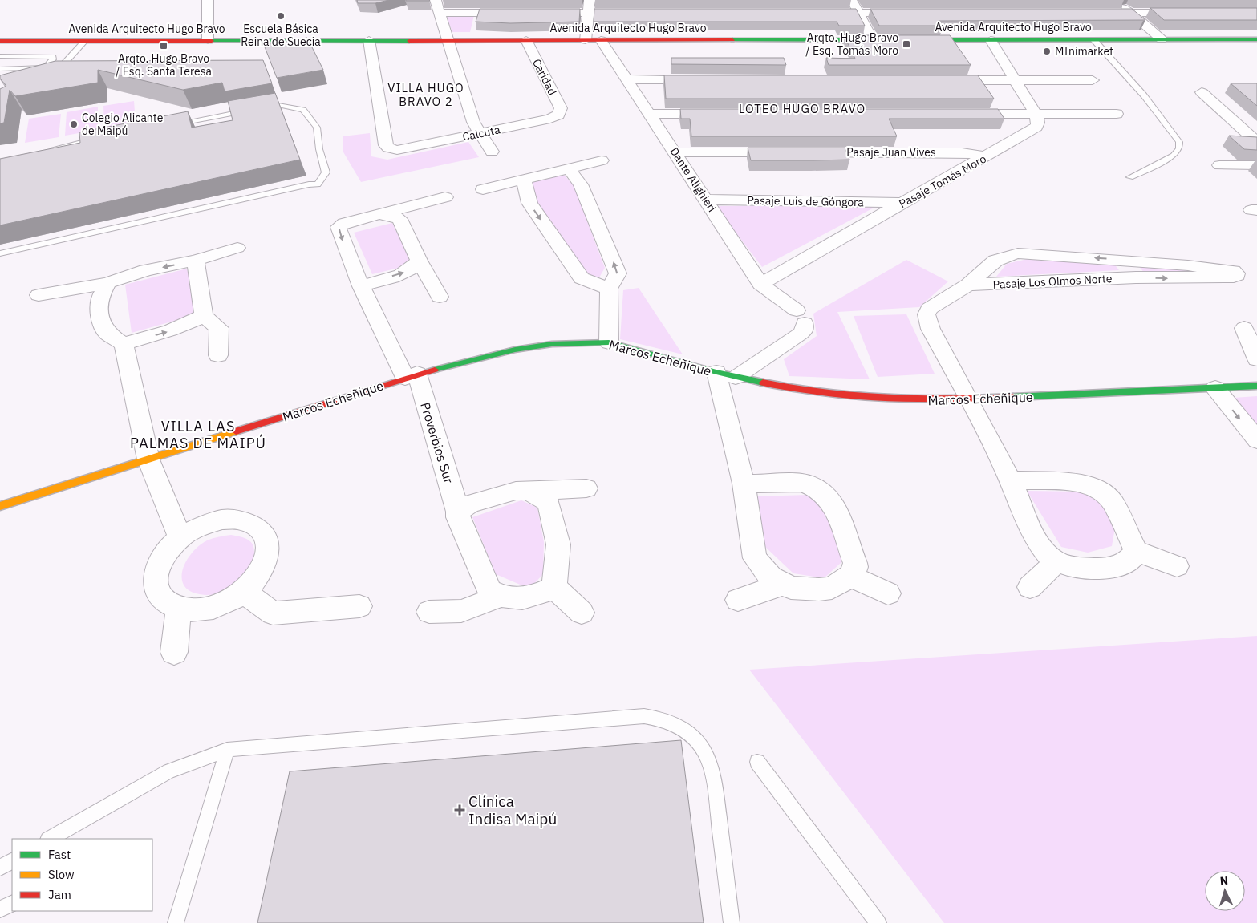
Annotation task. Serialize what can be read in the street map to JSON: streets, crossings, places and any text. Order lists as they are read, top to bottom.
{
  "streets": {
    "street": [
      "Avenida Arquitecto Hugo Bravo",
      "Caridad",
      "Calcuta",
      "Pasaje Juan Vives",
      "Dante Alighieri",
      "Pasaje Tomás Moro",
      "Pasaje Luis de Góngora",
      "Pasaje Los Olmos Norte",
      "Marcos Echeñique",
      "Proverbios Sur"
    ]
  },
  "crossings": [
    ["Avenida Arquitecto Hugo Bravo", "Caridad"],
    ["Avenida Arquitecto Hugo Bravo", "Calcuta"],
    ["Avenida Arquitecto Hugo Bravo", "Dante Alighieri"],
    ["Caridad", "Calcuta"],
    ["Pasaje Juan Vives", "Pasaje Tomás Moro"],
    ["Dante Alighieri", "Pasaje Tomás Moro"],
    ["Dante Alighieri", "Pasaje Luis de Góngora"],
    ["Dante Alighieri", "Marcos Echeñique"],
    ["Pasaje Tomás Moro", "Pasaje Luis de Góngora"],
    ["Pasaje Los Olmos Norte", "Marcos Echeñique"],
    ["Marcos Echeñique", "Proverbios Sur"]
  ],
  "districts": ["VILLA HUGO BRAVO 2", "LOTEO HUGO BRAVO", "VILLA LAS PALMAS DE MAIPÚ"],
  "places": {
    "other": ["Escuela Básica Reina de Suecia", "MInimarket", "Colegio Alicante de Maipú"],
    "transit": ["Arqto. Hugo Bravo / Esq. Tomás Moro", "Arqto. Hugo Bravo / Esq. Santa Teresa"],
    "health": ["Clínica Indisa Maipú"]
  },
  "legend": ["Fast", "Slow", "Jam"],
  "north": "top"
}
